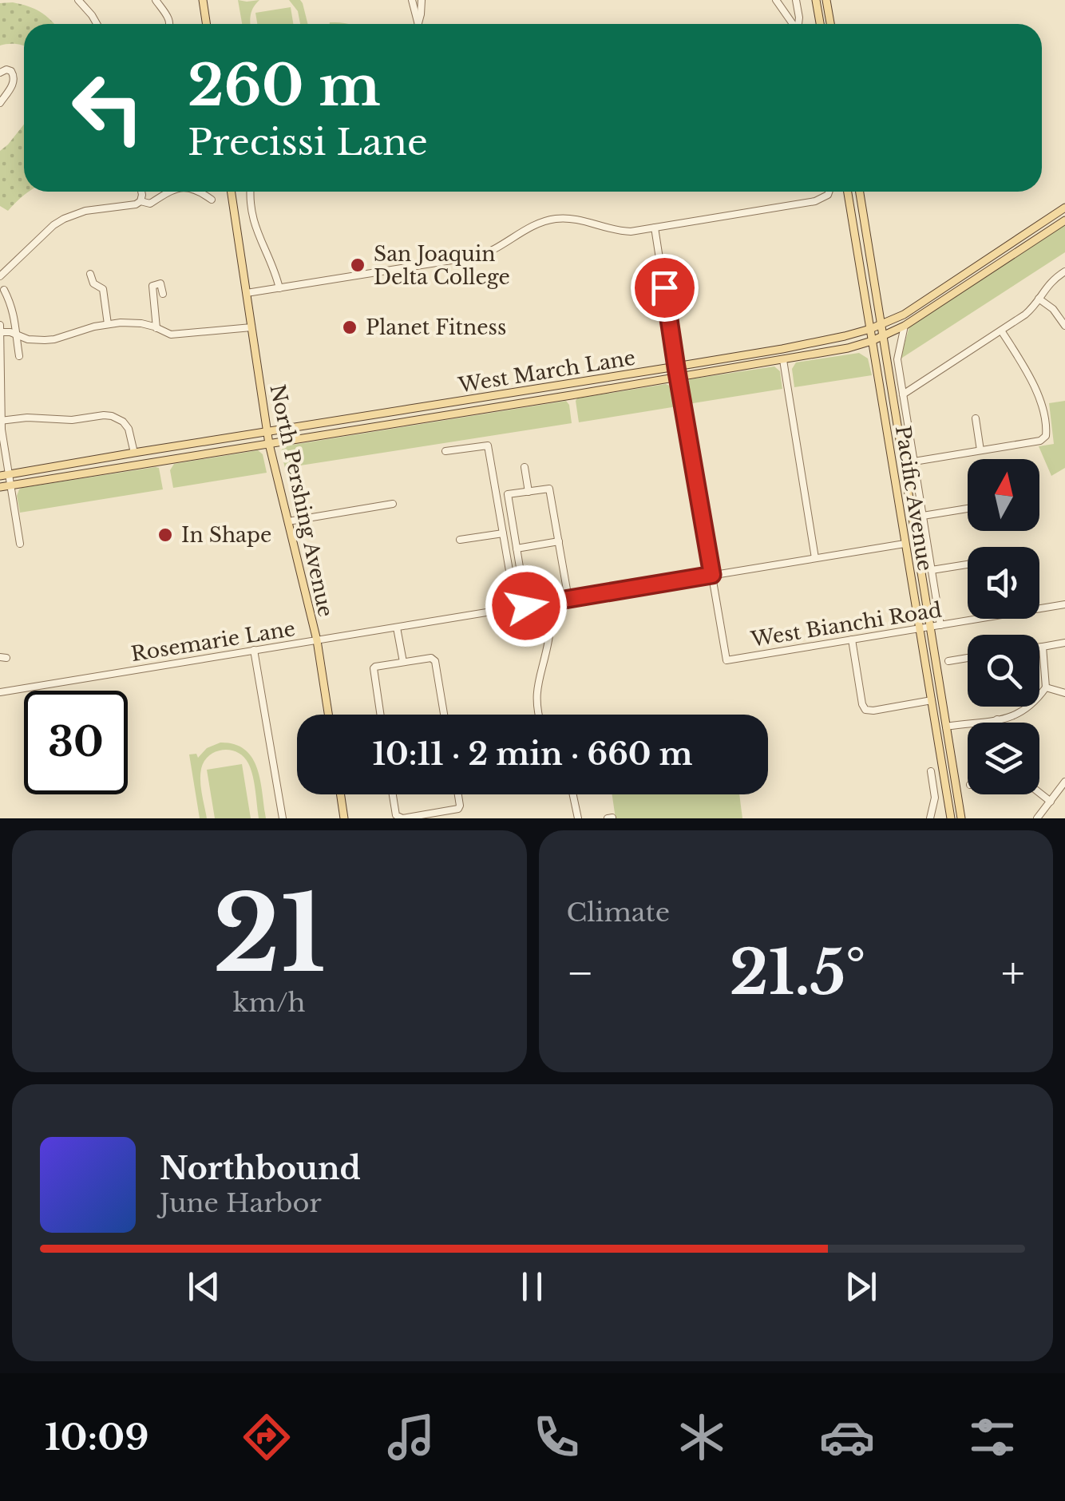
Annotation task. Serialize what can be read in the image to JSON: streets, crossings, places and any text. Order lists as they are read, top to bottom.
{
  "streets": {
    "main road": ["West March Lane", "Pacific Avenue", "North Pershing Avenue"],
    "street": ["West Bianchi Road", "Rosemarie Lane"]
  },
  "crossings": [
    ["West March Lane", "Pacific Avenue"],
    ["West March Lane", "North Pershing Avenue"],
    ["Pacific Avenue", "West Bianchi Road"],
    ["Pacific Avenue", "Rosemarie Lane"],
    ["North Pershing Avenue", "Rosemarie Lane"],
    ["West Bianchi Road", "Rosemarie Lane"]
  ],
  "places": ["San Joaquin Delta College", "Planet Fitness", "In Shape"],
  "north": "top",
  "page": {
    "turn": ["260 m", "Precissi Lane"],
    "limit": "30",
    "trip": "10:11 · 2 min · 660 m",
    "tile": [
      ["21", "km/h"],
      "Climate"
    ],
    "heat": ["−", "21.5°", "+"],
    "song": ["Northbound", "June Harbor"],
    "tabs": "10:09"
  }
}
